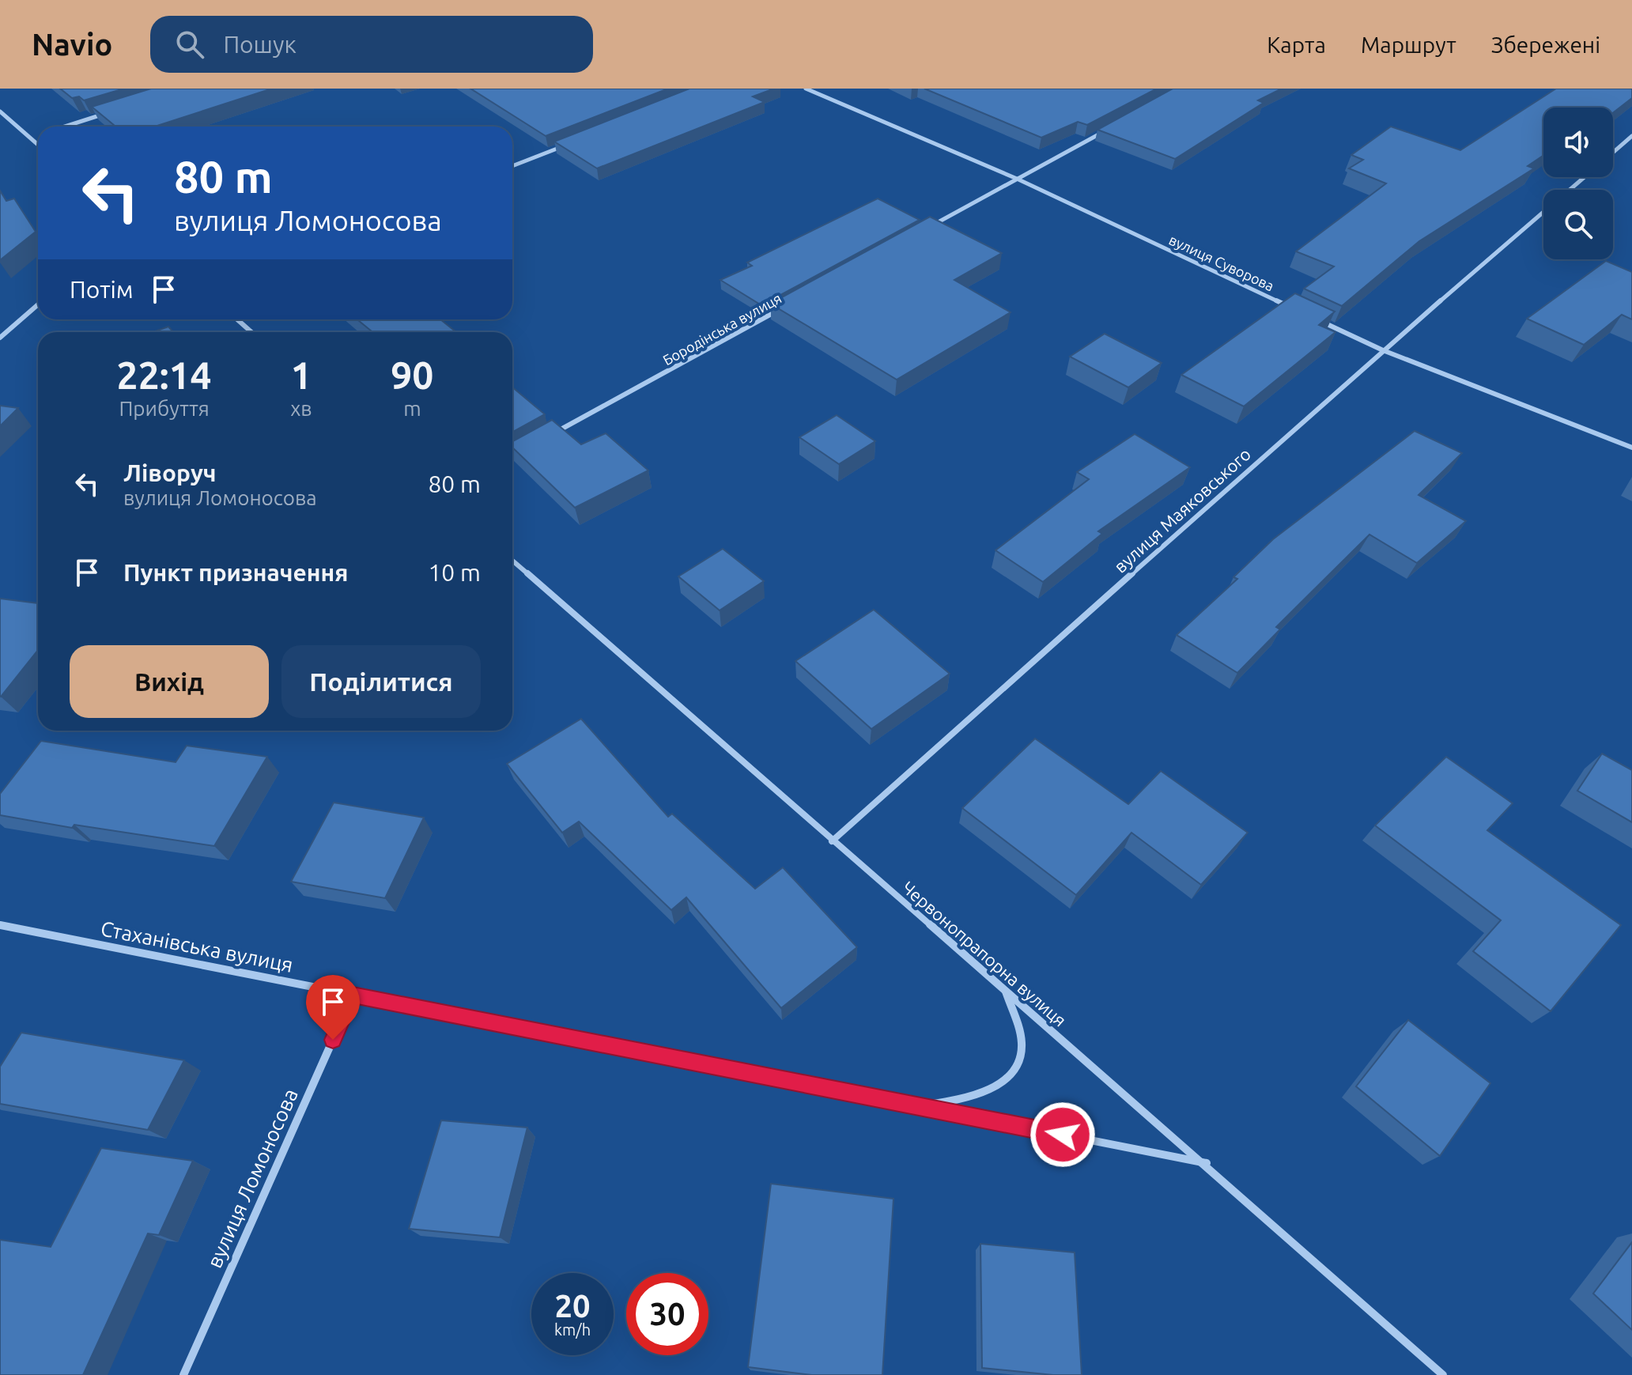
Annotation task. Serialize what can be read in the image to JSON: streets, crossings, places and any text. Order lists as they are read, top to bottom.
{
  "streets": {
    "street": [
      "вулиця Суворова",
      "Бородінська вулиця",
      "вулиця Маяковського",
      "Стаханівська вулиця",
      "Червонопрапорна вулиця",
      "вулиця Ломоносова"
    ]
  },
  "crossings": [
    ["вулиця Маяковського", "Червонопрапорна вулиця"],
    ["Стаханівська вулиця", "Червонопрапорна вулиця"],
    ["Стаханівська вулиця", "вулиця Ломоносова"]
  ],
  "page": {
    "header": "Navio",
    "search": "Пошук",
    "nav": ["Карта", "Маршрут", "Збережені"],
    "turn": ["80 m", "вулиця Ломоносова"],
    "then": "Потім",
    "eta": [
      "22:14",
      "Прибуття",
      "1",
      "хв",
      "90",
      "m"
    ],
    "list": [
      {
        "name": "Ліворуч",
        "note": "вулиця Ломоносова",
        "value": "80 m"
      },
      {
        "name": "Пункт призначення",
        "value": "10 m"
      }
    ],
    "buttons": ["Вихід", "Поділитися"],
    "speed": "20 km/h",
    "limit": "30"
  }
}
